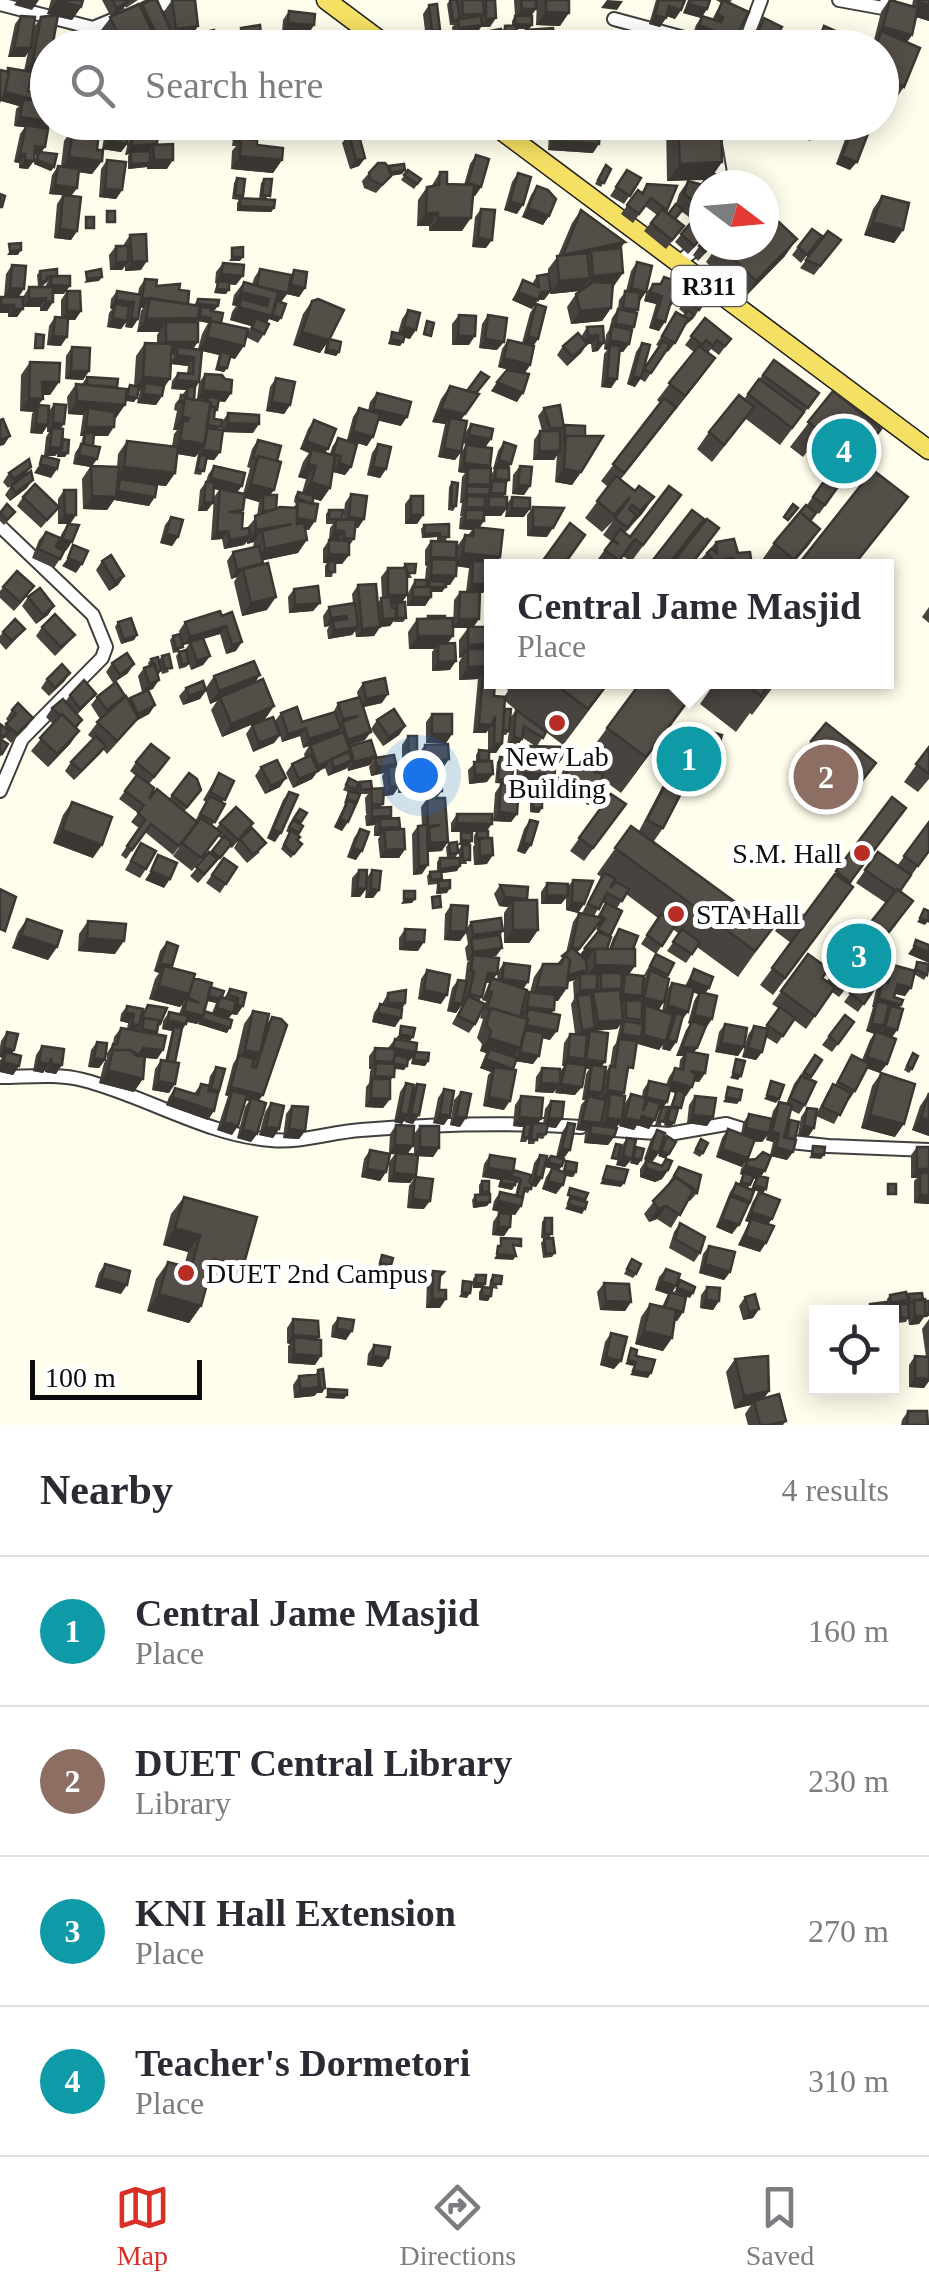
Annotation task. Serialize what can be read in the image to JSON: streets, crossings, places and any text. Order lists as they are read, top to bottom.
{
  "streets": {
    "main road": ["R311"]
  },
  "places": [
    "New Lab Building",
    "S.M. Hall",
    "STA Hall",
    "DUET 2nd Campus"
  ],
  "scale_bar": "100 m",
  "north": "right",
  "page": {
    "search": "Search here",
    "pins": [
      "4",
      "1",
      "2",
      "3"
    ],
    "popup": ["Central Jame Masjid", "Place"],
    "scale": "100 m",
    "heading": ["Nearby", "4 results"],
    "list": [
      {
        "mark": "1",
        "name": "Central Jame Masjid",
        "note": "Place",
        "value": "160 m"
      },
      {
        "mark": "2",
        "name": "DUET Central Library",
        "note": "Library",
        "value": "230 m"
      },
      {
        "mark": "3",
        "name": "KNI Hall Extension",
        "note": "Place",
        "value": "270 m"
      },
      {
        "mark": "4",
        "name": "Teacher's Dormetori",
        "note": "Place",
        "value": "310 m"
      }
    ],
    "nav": ["Map", "Directions", "Saved"]
  }
}
